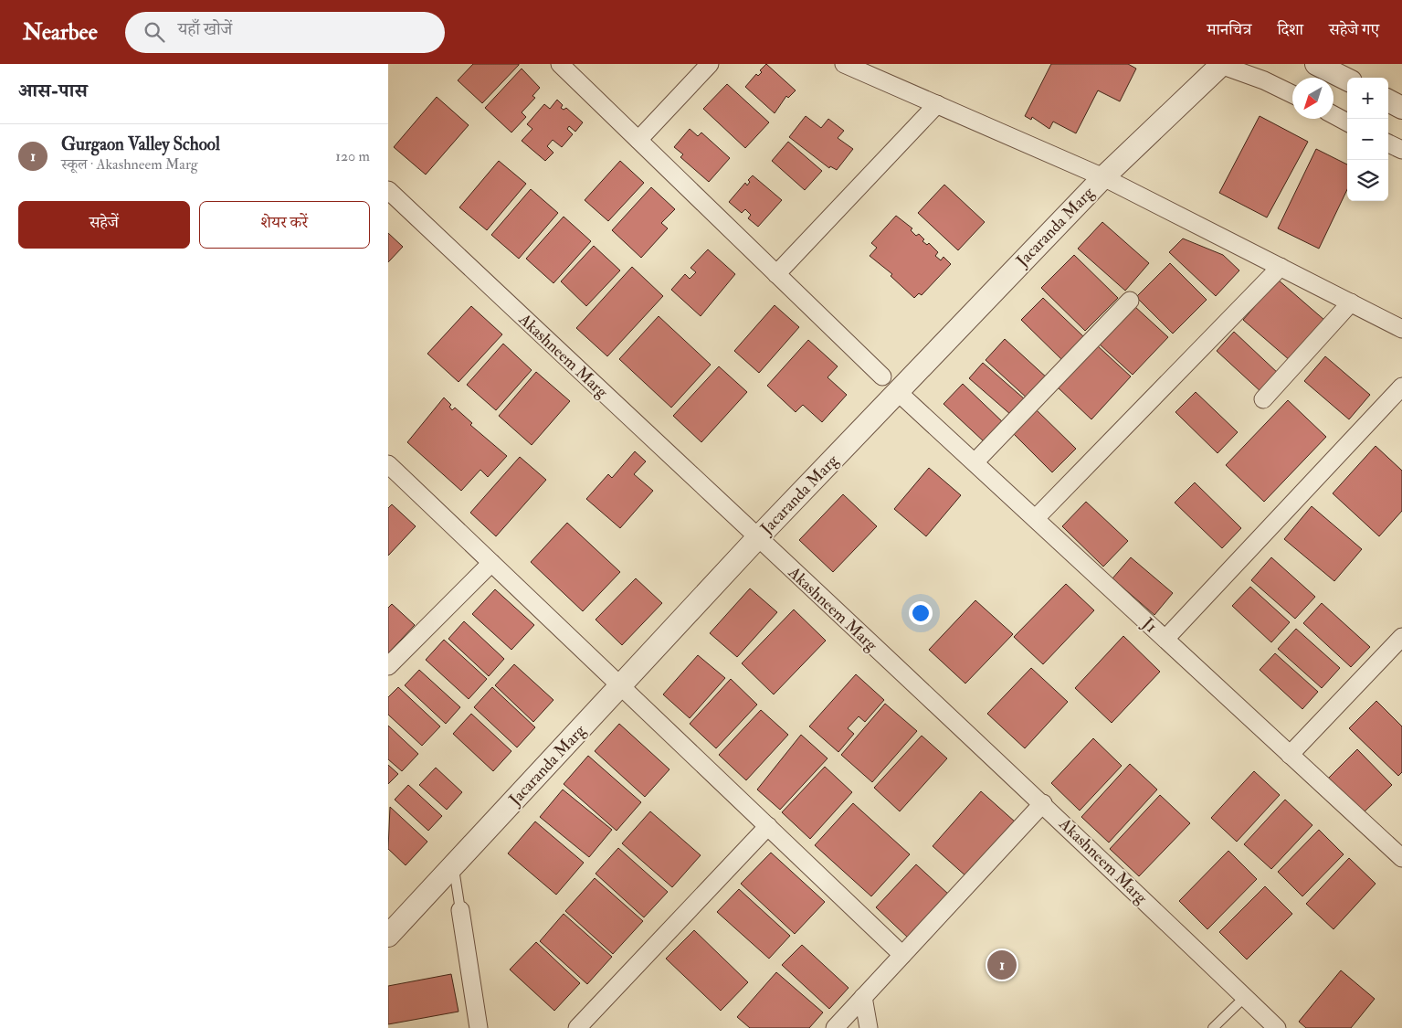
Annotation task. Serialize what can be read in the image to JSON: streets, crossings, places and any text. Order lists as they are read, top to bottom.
{
  "streets": {
    "street": ["Jacaranda Marg", "Akashneem Marg", "J1"]
  },
  "crossings": [
    ["Jacaranda Marg", "Akashneem Marg"],
    ["Jacaranda Marg", "J1"]
  ],
  "north": "bottom left",
  "page": {
    "header": "Nearbee",
    "search": "यहाँ खोजें",
    "nav": ["मानचित्र", "दिशा", "सहेजे गए"],
    "heading": "आस-पास",
    "map_buttons": ["+", "−"],
    "list": [
      {
        "mark": "1",
        "name": "Gurgaon Valley School",
        "note": "स्कूल · Akashneem Marg",
        "value": "120 m"
      }
    ],
    "buttons": ["सहेजें", "शेयर करें"],
    "pins": "1"
  }
}
